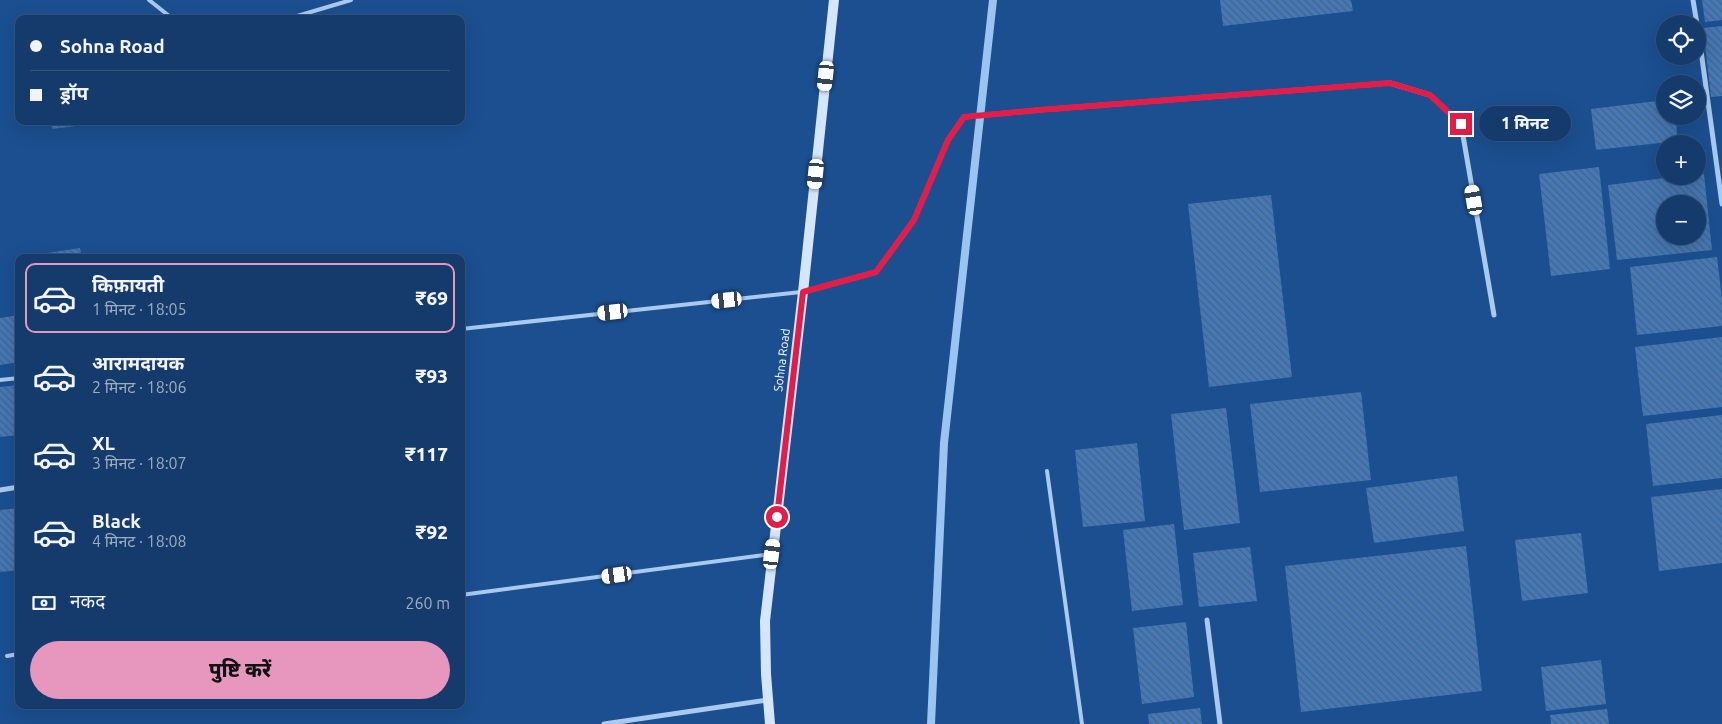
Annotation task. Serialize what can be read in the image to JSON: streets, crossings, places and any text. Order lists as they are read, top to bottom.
{
  "streets": {
    "main road": ["Sohna Road"]
  },
  "page": {
    "map_buttons": ["+", "−"],
    "banner": ["Sohna Road", "ड्रॉप"],
    "bubble": "1 मिनट",
    "list": [
      {
        "name": "किफ़ायती",
        "note": "1 मिनट · 18:05",
        "value": "₹69"
      },
      {
        "name": "आरामदायक",
        "note": "2 मिनट · 18:06",
        "value": "₹93"
      },
      {
        "name": "XL",
        "note": "3 मिनट · 18:07",
        "value": "₹117"
      },
      {
        "name": "Black",
        "note": "4 मिनट · 18:08",
        "value": "₹92"
      }
    ],
    "pay": ["नकद", "260 m"],
    "buttons": "पुष्टि करें"
  }
}
